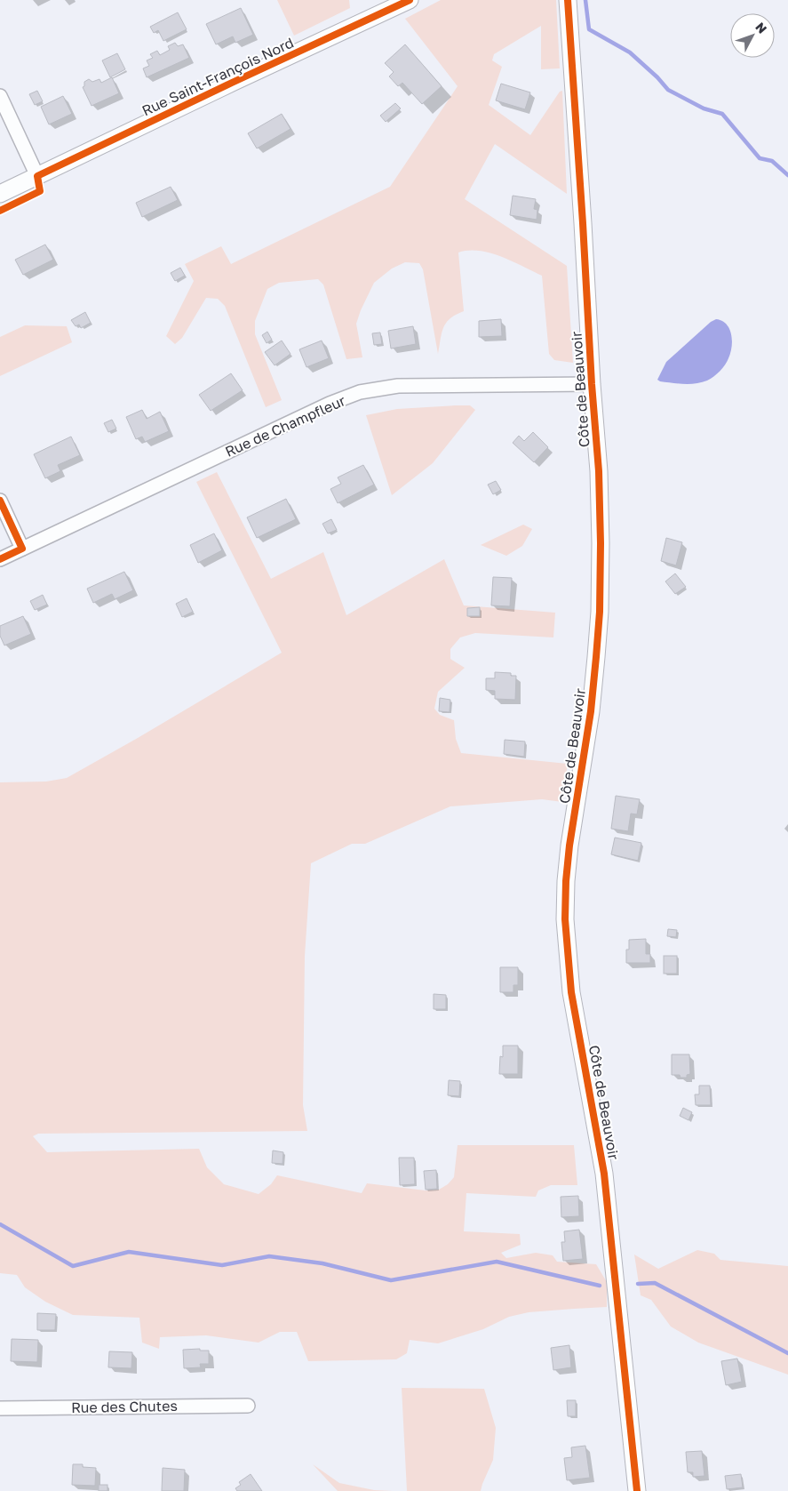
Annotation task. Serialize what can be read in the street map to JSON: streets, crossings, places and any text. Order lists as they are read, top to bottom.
{
  "streets": {
    "street": [
      "Rue Saint-François Nord",
      "Côte de Beauvoir",
      "Rue de Champfleur",
      "Rue des Chutes"
    ]
  },
  "crossings": [
    ["Côte de Beauvoir", "Rue de Champfleur"]
  ],
  "north": "top right"
}
